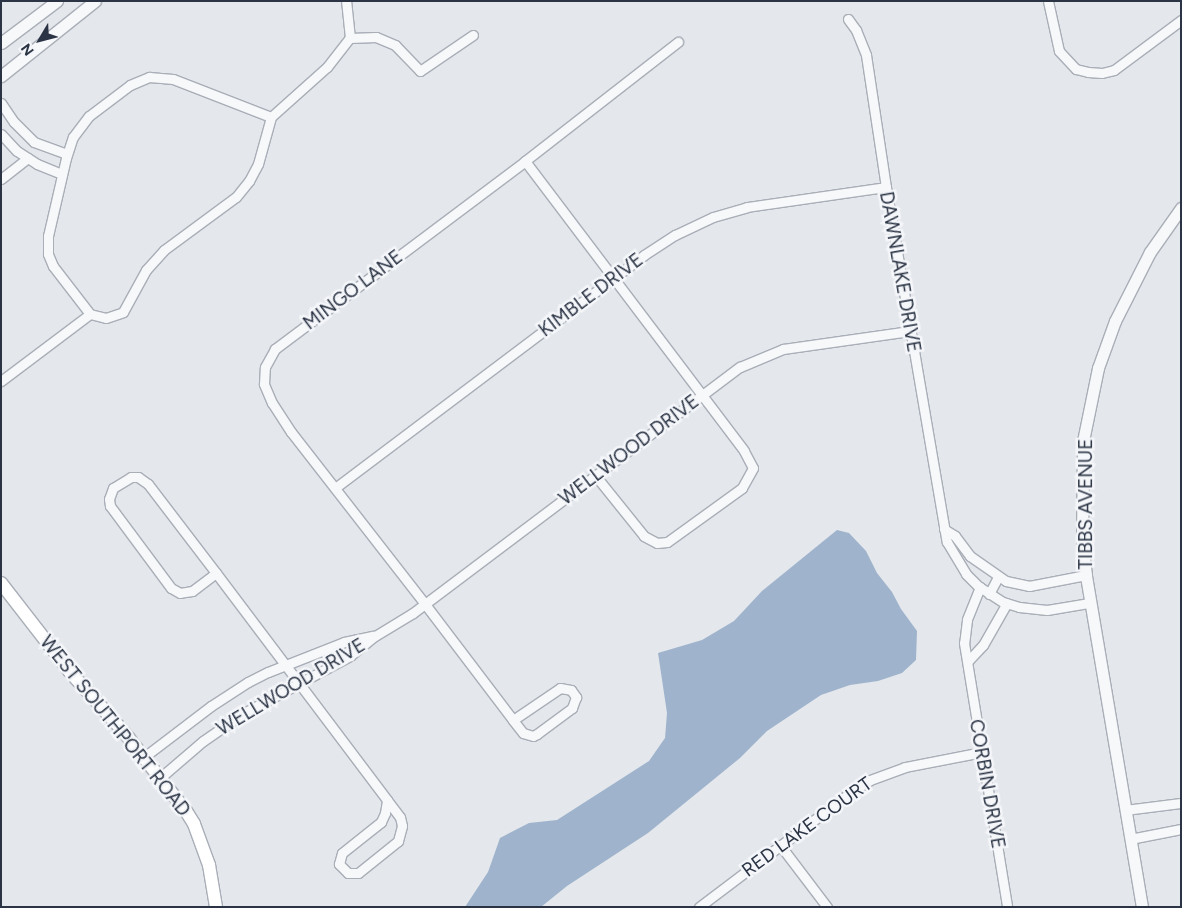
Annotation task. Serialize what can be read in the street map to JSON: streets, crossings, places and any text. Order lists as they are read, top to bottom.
{
  "streets": {
    "main road": ["WEST SOUTHPORT ROAD"],
    "street": [
      "DAWNLAKE DRIVE",
      "MINGO LANE",
      "KIMBLE DRIVE",
      "WELLWOOD DRIVE",
      "TIBBS AVENUE",
      "CORBIN DRIVE",
      "RED LAKE COURT"
    ]
  },
  "crossings": [
    ["DAWNLAKE DRIVE", "KIMBLE DRIVE"],
    ["DAWNLAKE DRIVE", "WELLWOOD DRIVE"],
    ["DAWNLAKE DRIVE", "TIBBS AVENUE"],
    ["DAWNLAKE DRIVE", "CORBIN DRIVE"],
    ["MINGO LANE", "KIMBLE DRIVE"],
    ["MINGO LANE", "WELLWOOD DRIVE"],
    ["WELLWOOD DRIVE", "WEST SOUTHPORT ROAD"],
    ["CORBIN DRIVE", "RED LAKE COURT"]
  ],
  "north": "bottom left"
}
